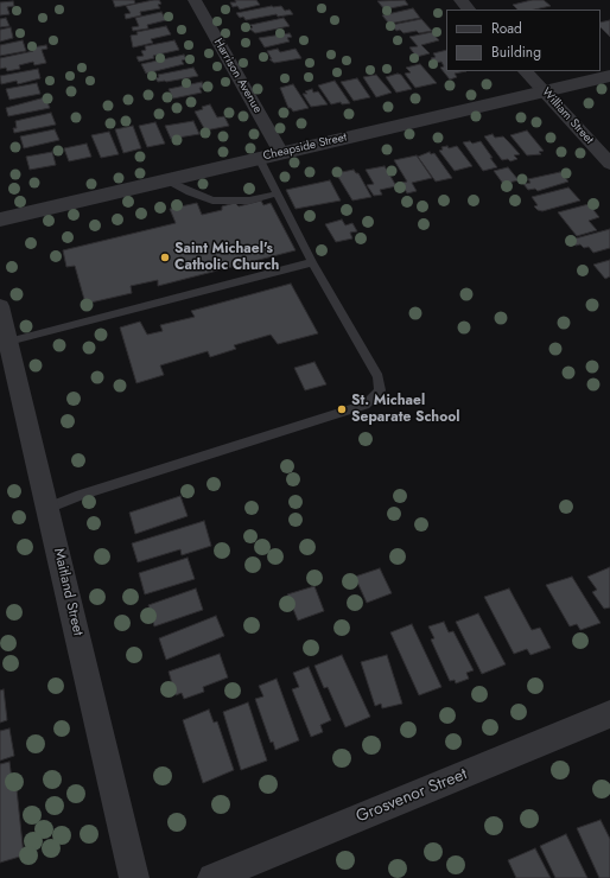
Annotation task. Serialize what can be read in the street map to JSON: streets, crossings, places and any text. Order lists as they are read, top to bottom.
{
  "streets": {
    "street": [
      "Harrison Avenue",
      "William Street",
      "Cheapside Street",
      "Maitland Street",
      "Grosvenor Street"
    ]
  },
  "crossings": [
    ["Harrison Avenue", "Cheapside Street"],
    ["William Street", "Cheapside Street"]
  ],
  "places": ["Saint Michael's Catholic Church", "St. Michael Separate School"],
  "legend": ["Road", "Building"]
}
